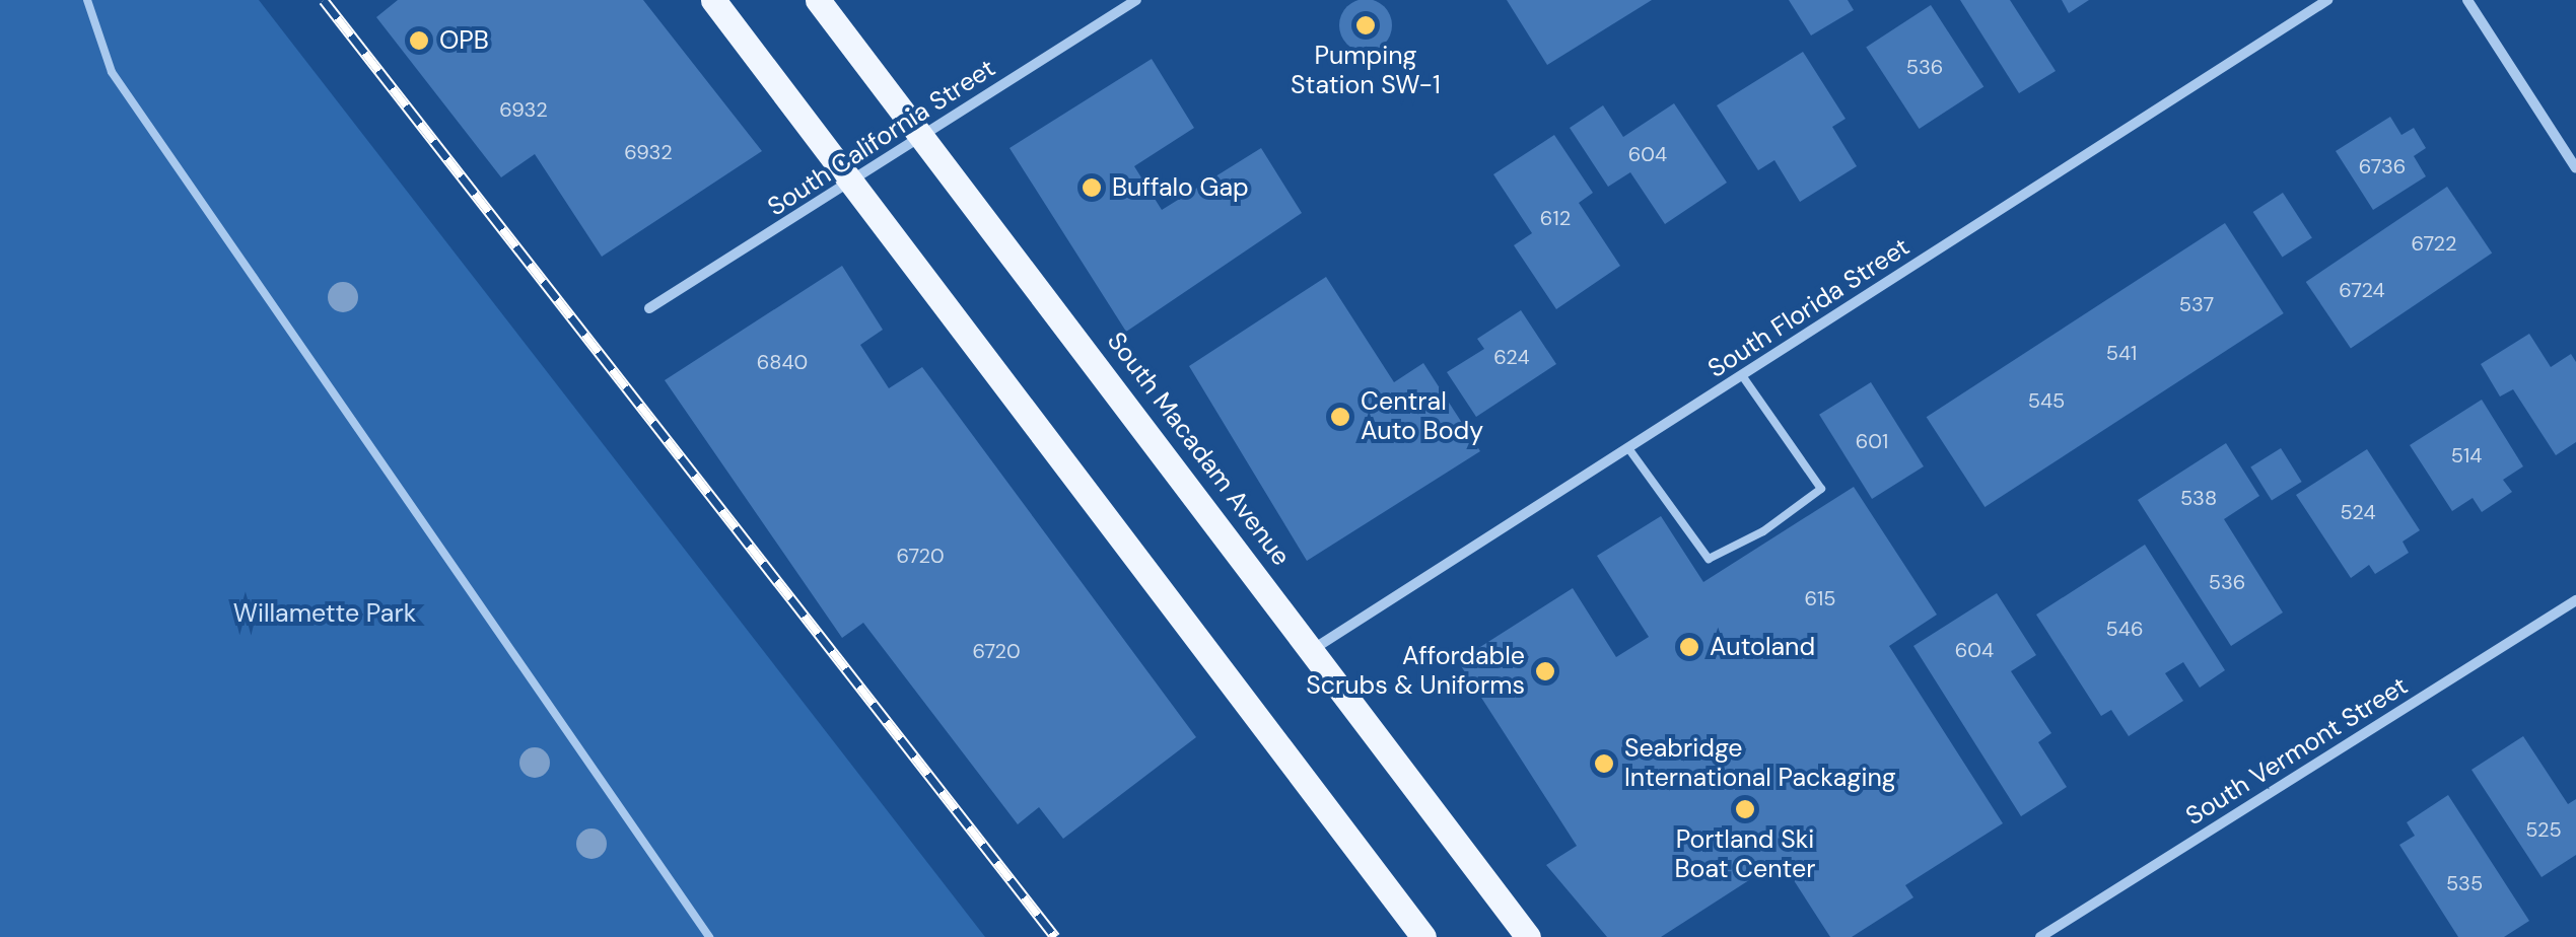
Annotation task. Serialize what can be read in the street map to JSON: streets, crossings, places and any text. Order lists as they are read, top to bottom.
{
  "streets": {
    "main road": ["South Macadam Avenue"],
    "street": ["South California Street", "South Florida Street", "South Vermont Street"]
  },
  "crossings": [
    ["South California Street", "South Macadam Avenue"],
    ["South Florida Street", "South Macadam Avenue"]
  ],
  "parks": ["Willamette Park"],
  "places": [
    "Pumping Station SW-1",
    "OPB",
    "Buffalo Gap",
    "Central Auto Body",
    "Autoland",
    "Affordable Scrubs & Uniforms",
    "Seabridge International Packaging",
    "Portland Ski Boat Center"
  ],
  "house_numbers": [
    "536",
    "6932",
    "6932",
    "604",
    "6736",
    "612",
    "6722",
    "6724",
    "537",
    "541",
    "624",
    "6840",
    "545",
    "601",
    "514",
    "538",
    "524",
    "6720",
    "536",
    "615",
    "546",
    "604",
    "6720",
    "525",
    "535"
  ]
}
